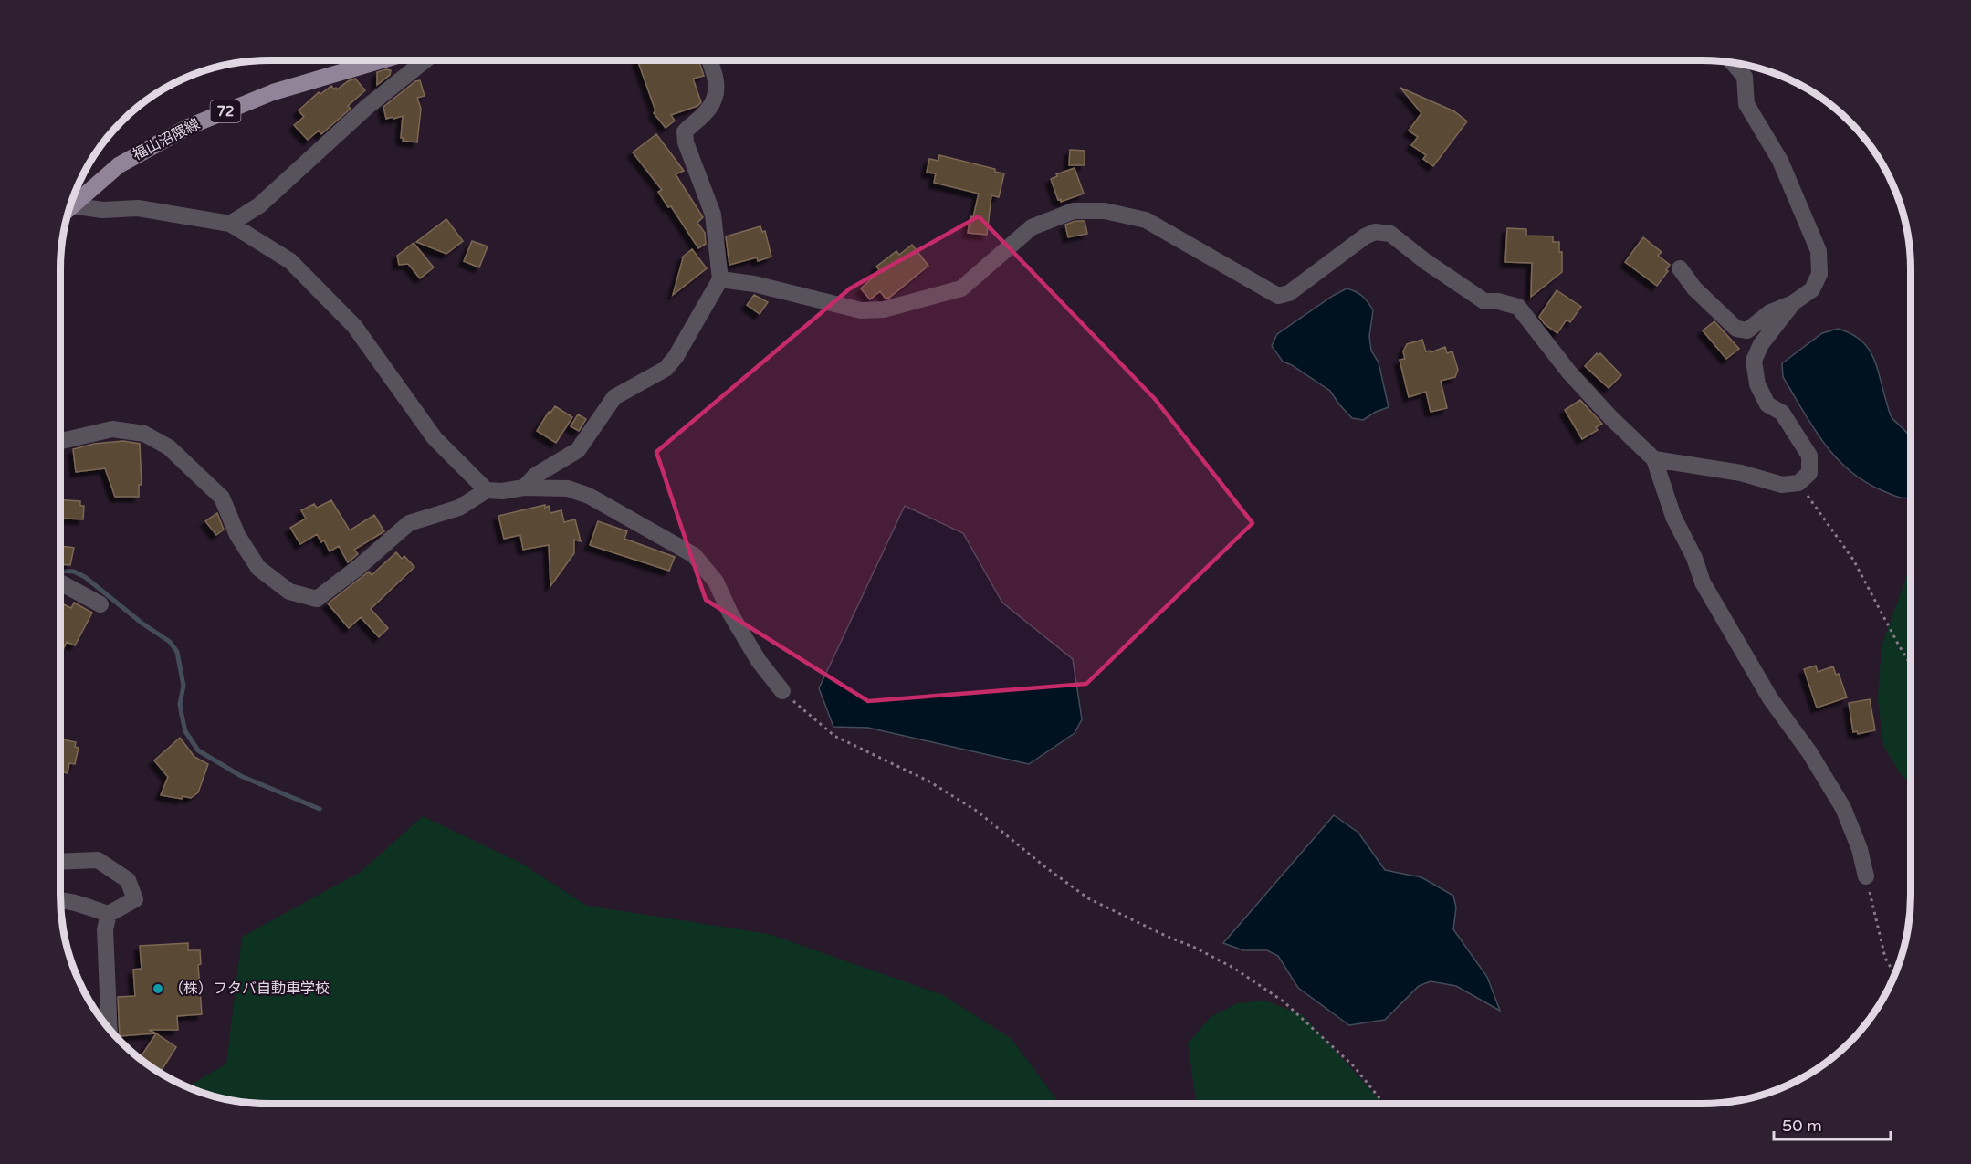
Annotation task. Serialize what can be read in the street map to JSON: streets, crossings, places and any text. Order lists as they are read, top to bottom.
{
  "streets": {
    "main road": ["72", "福山沼隈線"]
  },
  "places": ["（株）フタバ自動車学校"],
  "scale_bar": "50 m"
}
